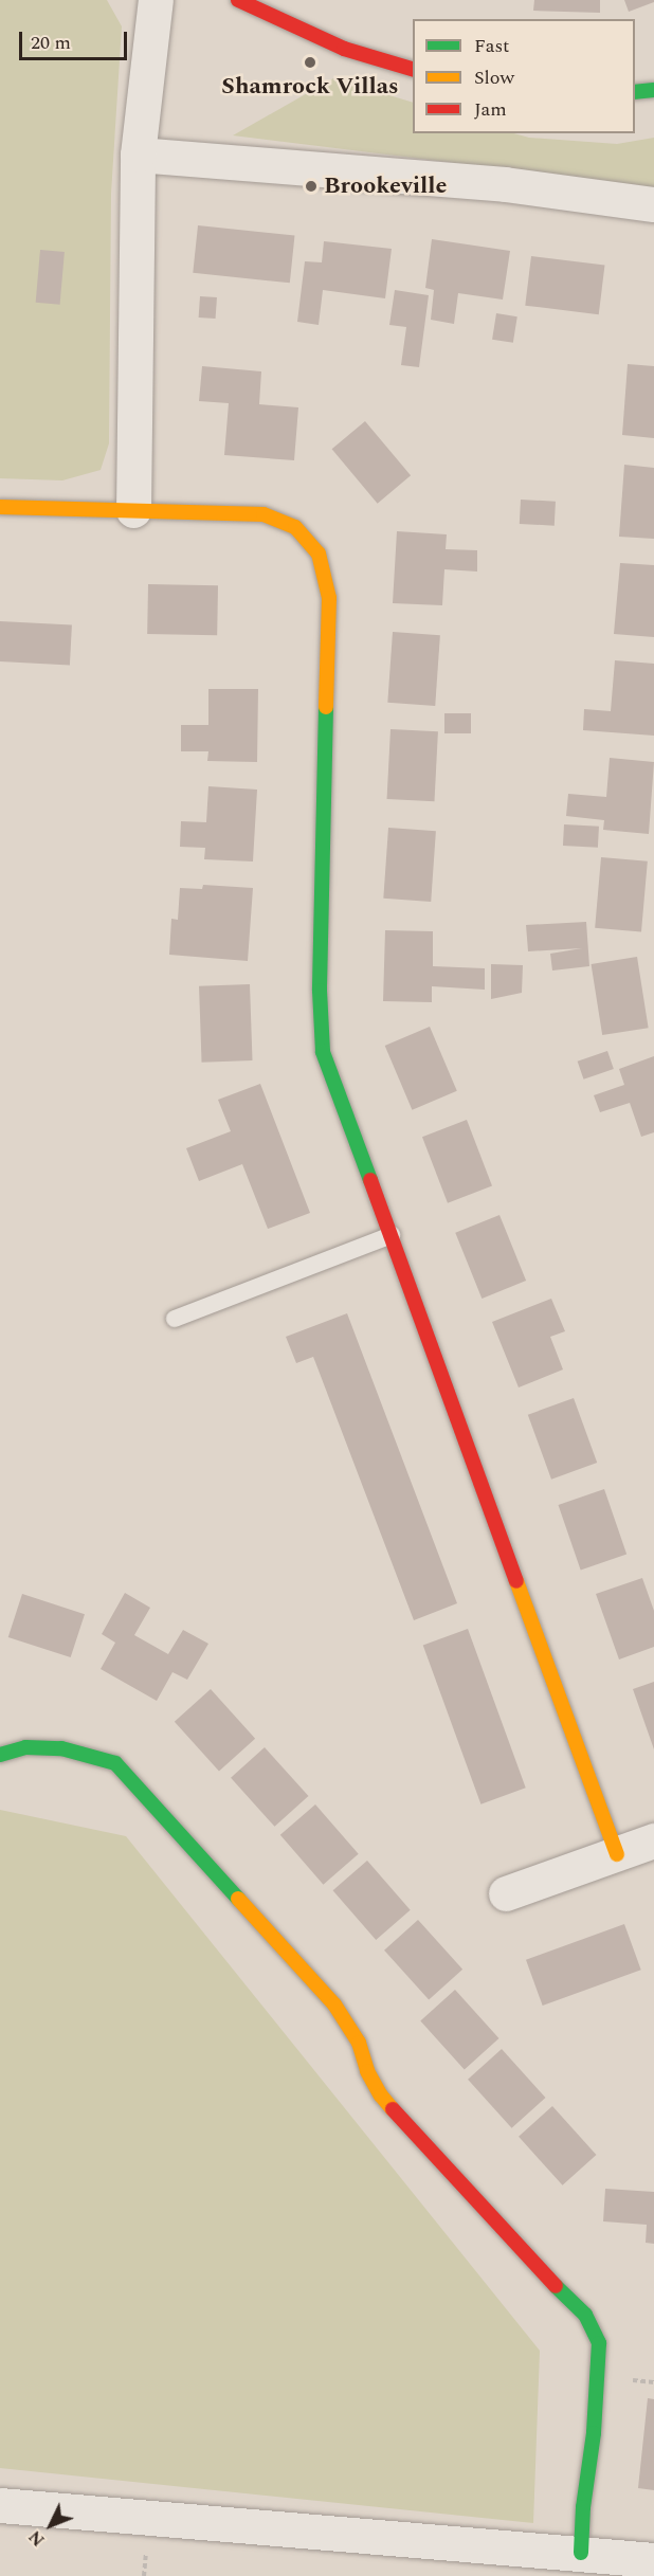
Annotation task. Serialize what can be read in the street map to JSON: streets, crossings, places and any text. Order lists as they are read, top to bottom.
{
  "places": ["Shamrock Villas", "Brookeville"],
  "legend": ["Fast", "Slow", "Jam"],
  "scale_bar": "20 m",
  "north": "bottom left"
}
